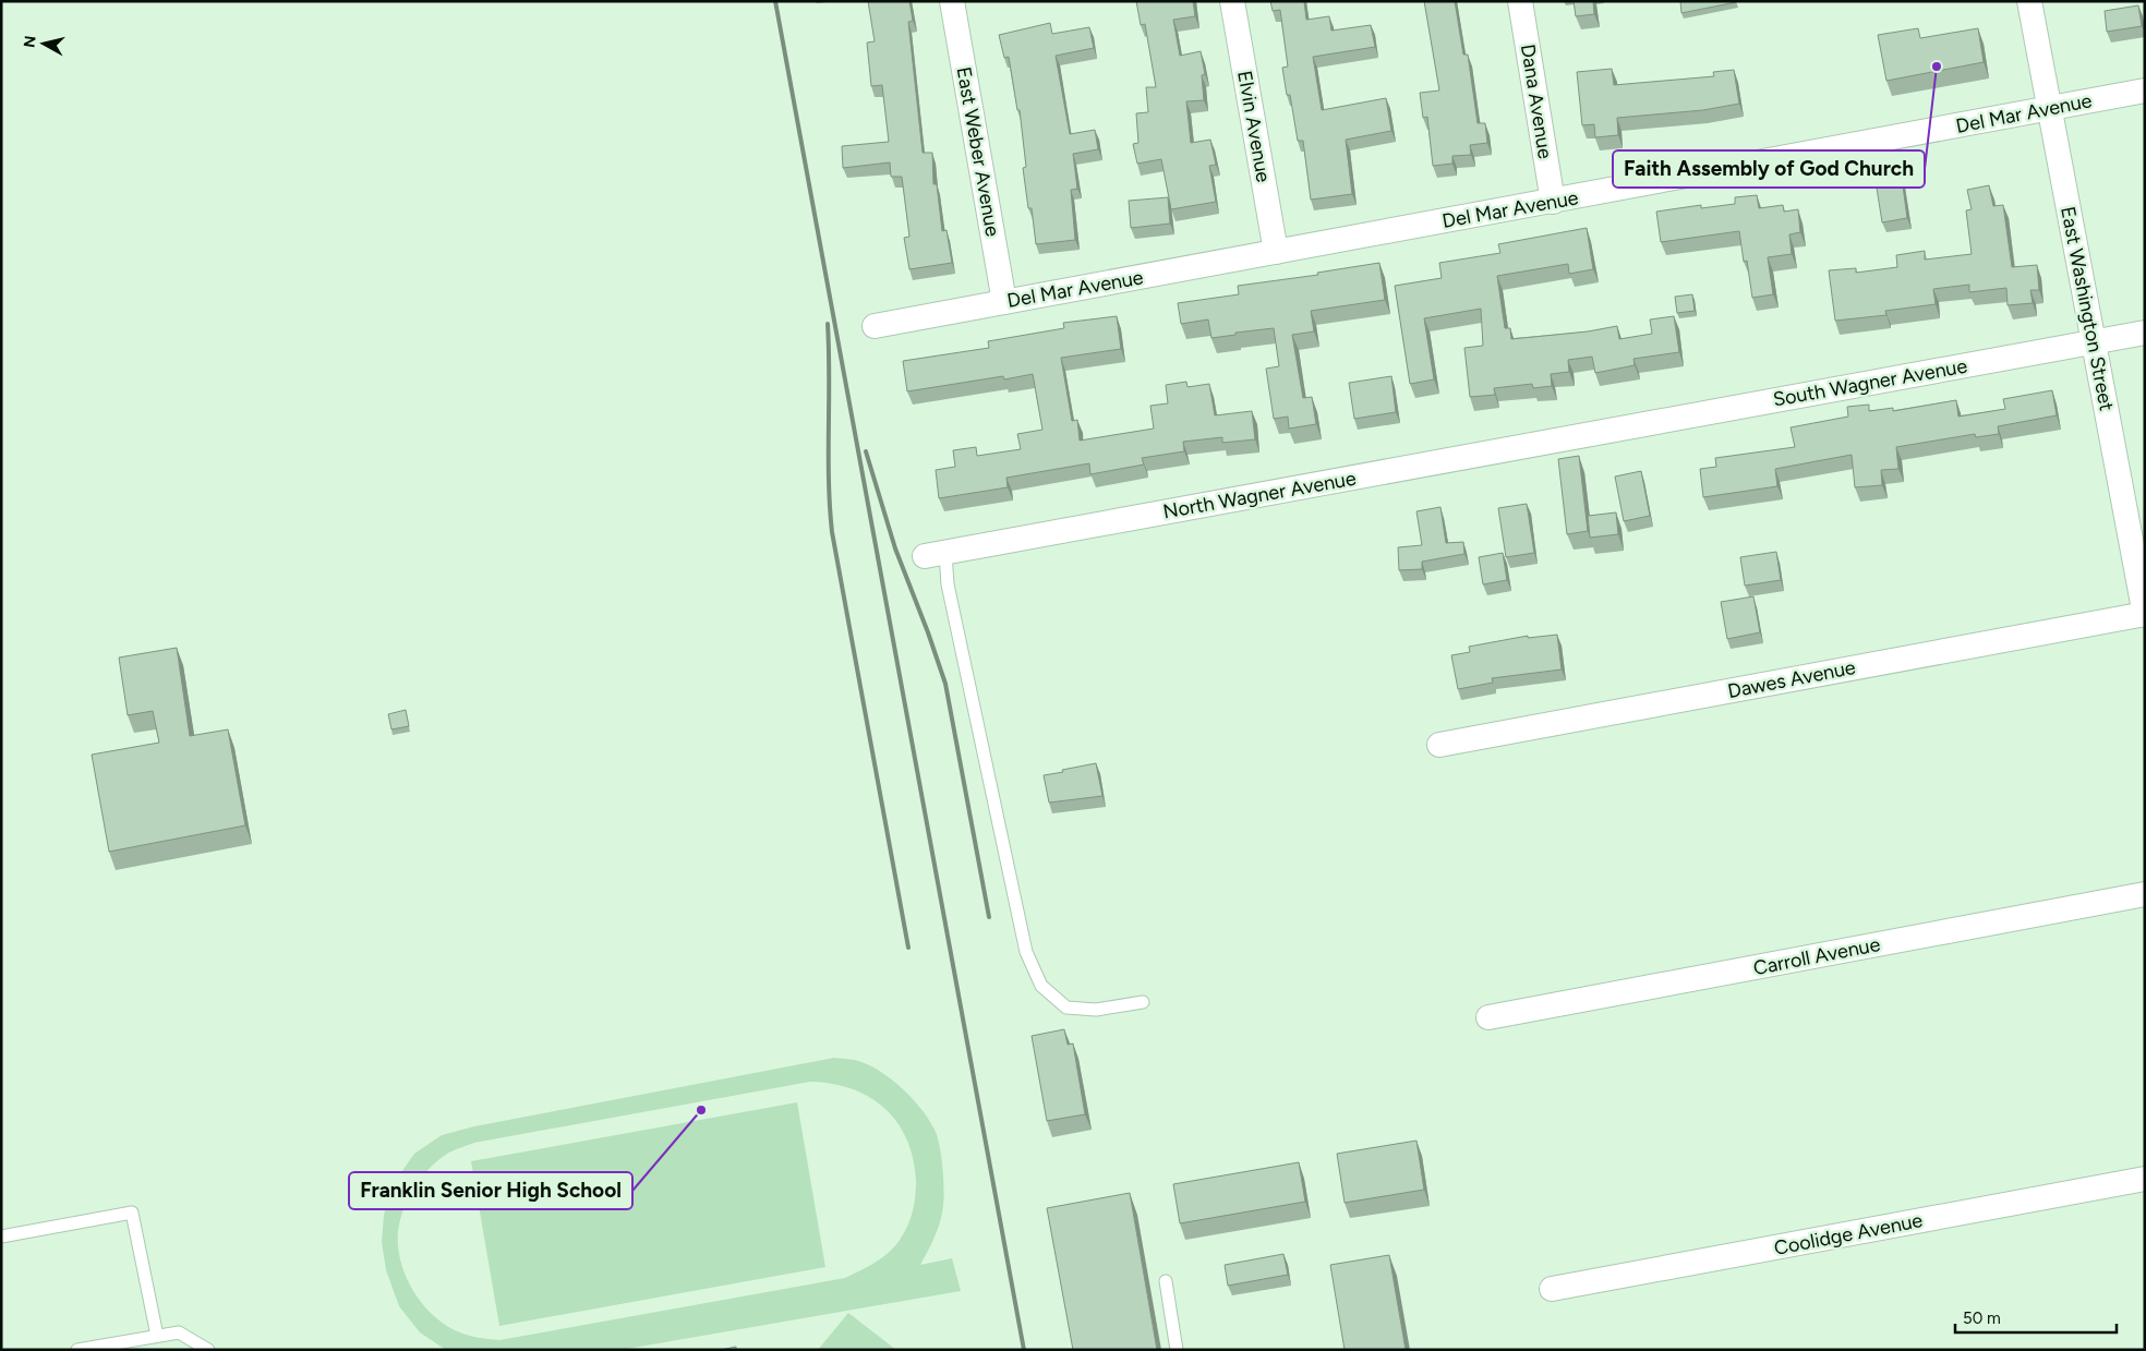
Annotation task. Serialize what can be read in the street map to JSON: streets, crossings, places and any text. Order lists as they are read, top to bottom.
{
  "streets": {
    "street": [
      "Dana Avenue",
      "Del Mar Avenue",
      "Elvin Avenue",
      "East Weber Avenue",
      "East Washington Street",
      "South Wagner Avenue",
      "North Wagner Avenue",
      "Dawes Avenue",
      "Carroll Avenue",
      "Coolidge Avenue"
    ]
  },
  "crossings": [
    ["Dana Avenue", "Del Mar Avenue"],
    ["Del Mar Avenue", "Elvin Avenue"],
    ["Del Mar Avenue", "East Weber Avenue"],
    ["Del Mar Avenue", "East Washington Street"],
    ["East Washington Street", "South Wagner Avenue"],
    ["East Washington Street", "Dawes Avenue"],
    ["South Wagner Avenue", "North Wagner Avenue"]
  ],
  "places": ["Faith Assembly of God Church", "Franklin Senior High School"],
  "scale_bar": "50 m",
  "north": "left"
}
